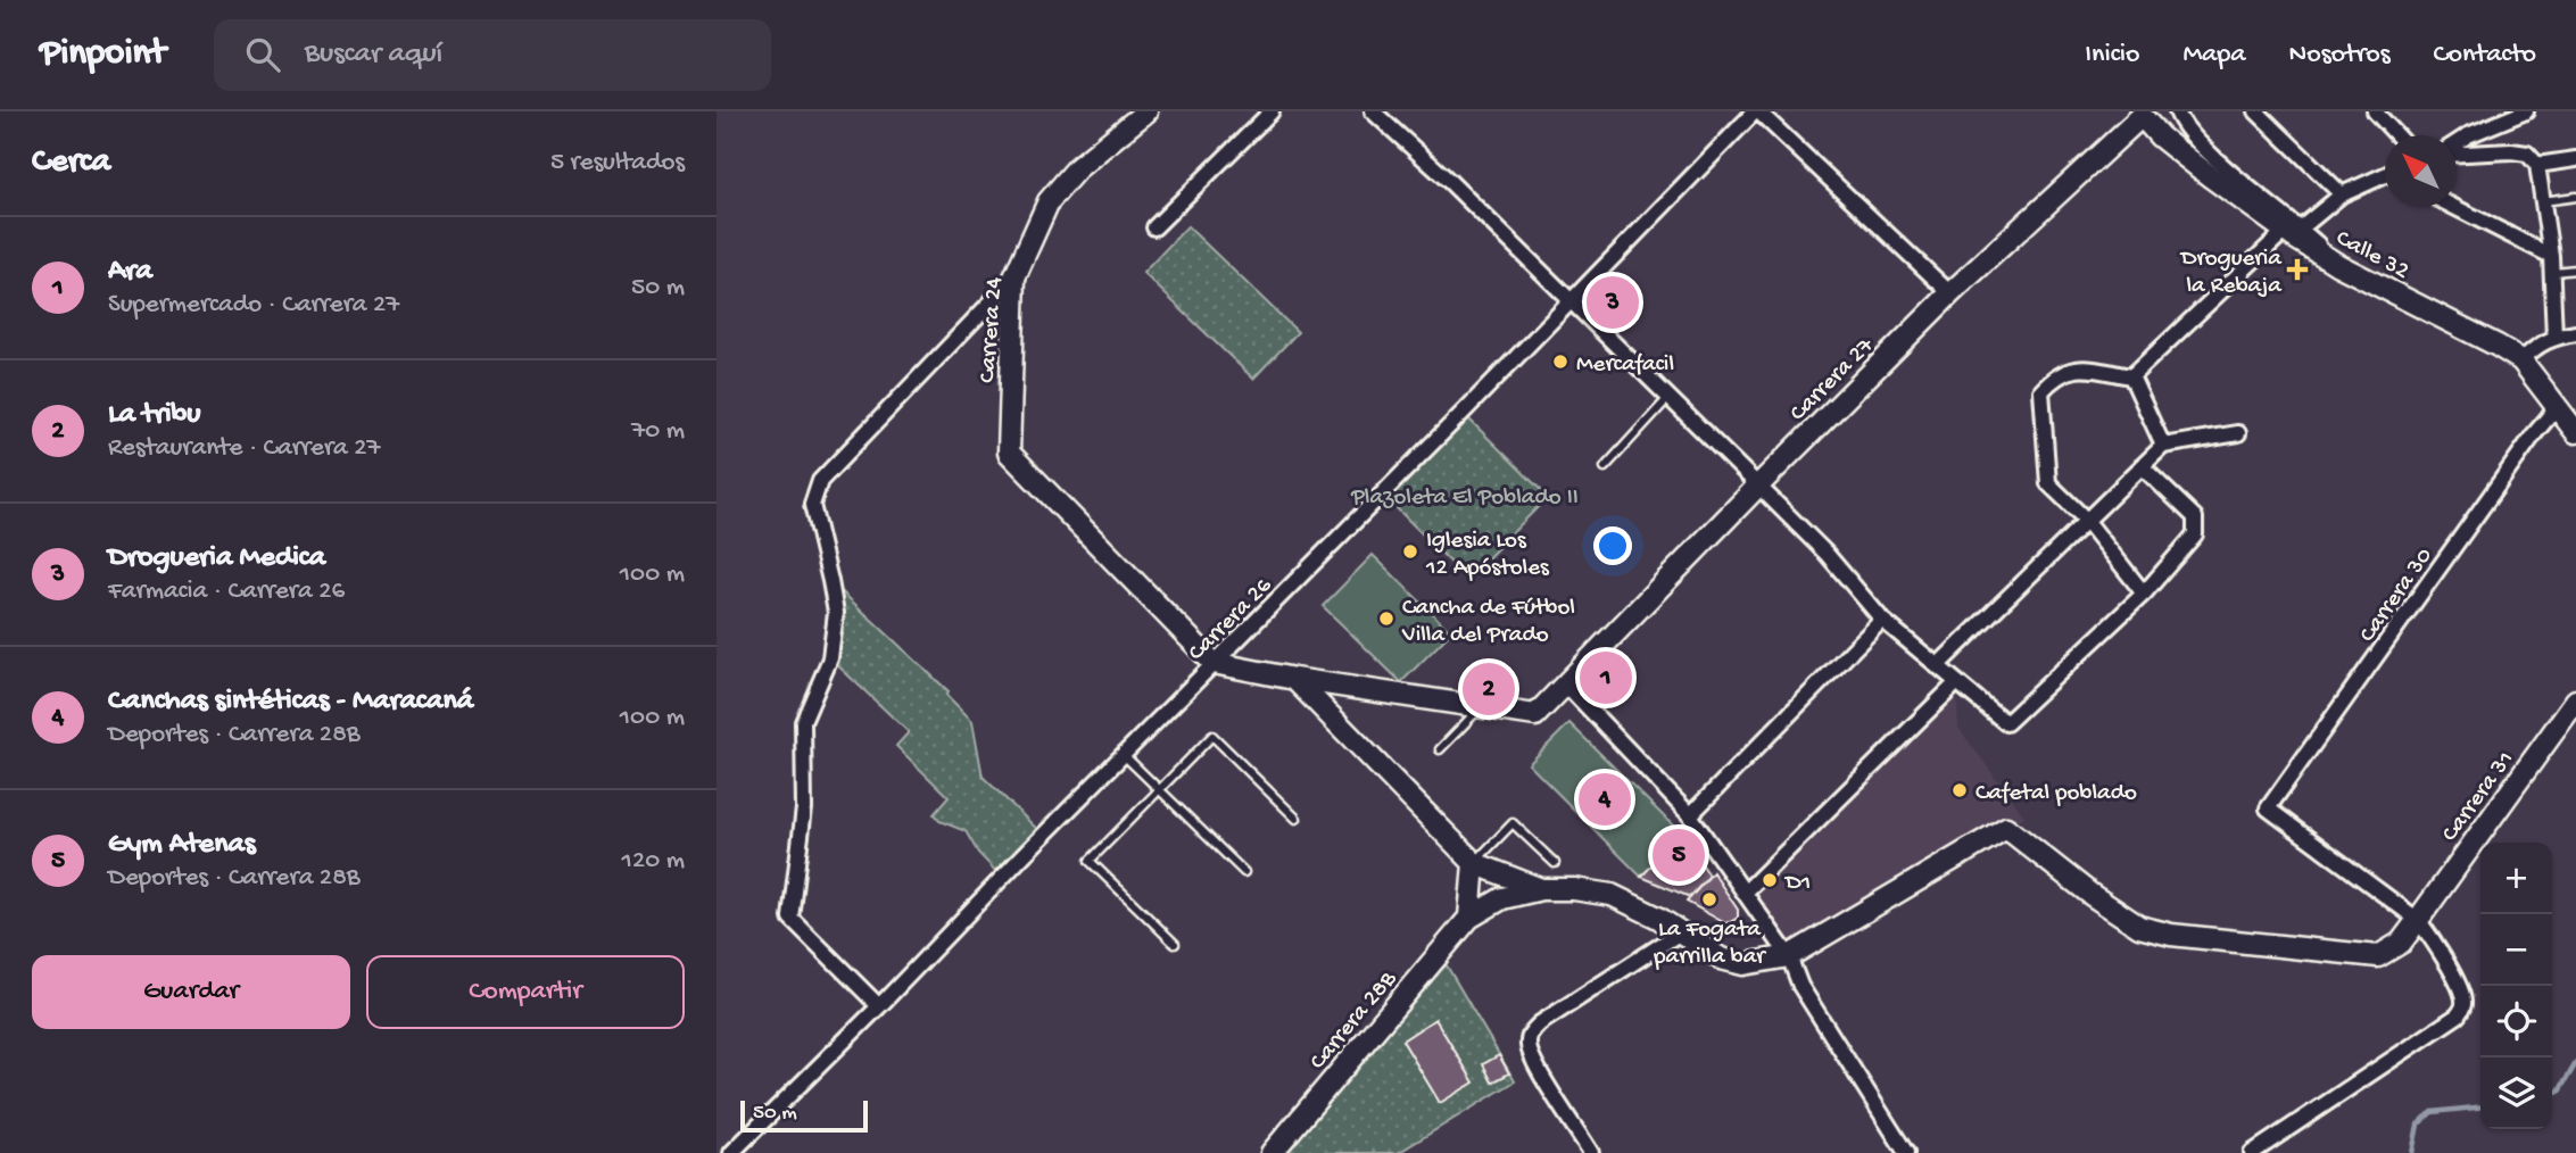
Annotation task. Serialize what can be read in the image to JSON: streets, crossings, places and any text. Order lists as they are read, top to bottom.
{
  "streets": {
    "street": [
      "Calle 32",
      "Carrera 24",
      "Carrera 27",
      "Carrera 30",
      "Carrera 26",
      "Carrera 31",
      "Carrera 28B"
    ]
  },
  "crossings": [
    ["Calle 32", "Carrera 27"],
    ["Calle 32", "Carrera 30"],
    ["Carrera 24", "Carrera 26"],
    ["Carrera 30", "Carrera 31"]
  ],
  "parks": ["Plazoleta El Poblado II"],
  "places": {
    "health": ["Drogueria la Rebaja"],
    "other": [
      "Mercafacil",
      "Iglesia Los 12 Apóstoles",
      "Cancha de Fútbol Villa del Prado",
      "Cafetal poblado",
      "D1",
      "La Fogata parrilla bar"
    ]
  },
  "scale_bar": "50 m",
  "north": "top left",
  "page": {
    "header": "Pinpoint",
    "search": "Buscar aquí",
    "nav": [
      "Inicio",
      "Mapa",
      "Nosotros",
      "Contacto"
    ],
    "heading": ["Cerca", "5 resultados"],
    "list": [
      {
        "mark": "1",
        "name": "Ara",
        "note": "Supermercado · Carrera 27",
        "value": "50 m"
      },
      {
        "mark": "2",
        "name": "La tribu",
        "note": "Restaurante · Carrera 27",
        "value": "70 m"
      },
      {
        "mark": "3",
        "name": "Drogueria Medica",
        "note": "Farmacia · Carrera 26",
        "value": "100 m"
      },
      {
        "mark": "4",
        "name": "Canchas sintéticas - Maracaná",
        "note": "Deportes · Carrera 28B",
        "value": "100 m"
      },
      {
        "mark": "5",
        "name": "Gym Atenas",
        "note": "Deportes · Carrera 28B",
        "value": "120 m"
      }
    ],
    "pins": [
      "3",
      "1",
      "2",
      "4",
      "5"
    ],
    "map_buttons": ["+", "−"],
    "buttons": ["Guardar", "Compartir"],
    "scale": "50 m"
  }
}
